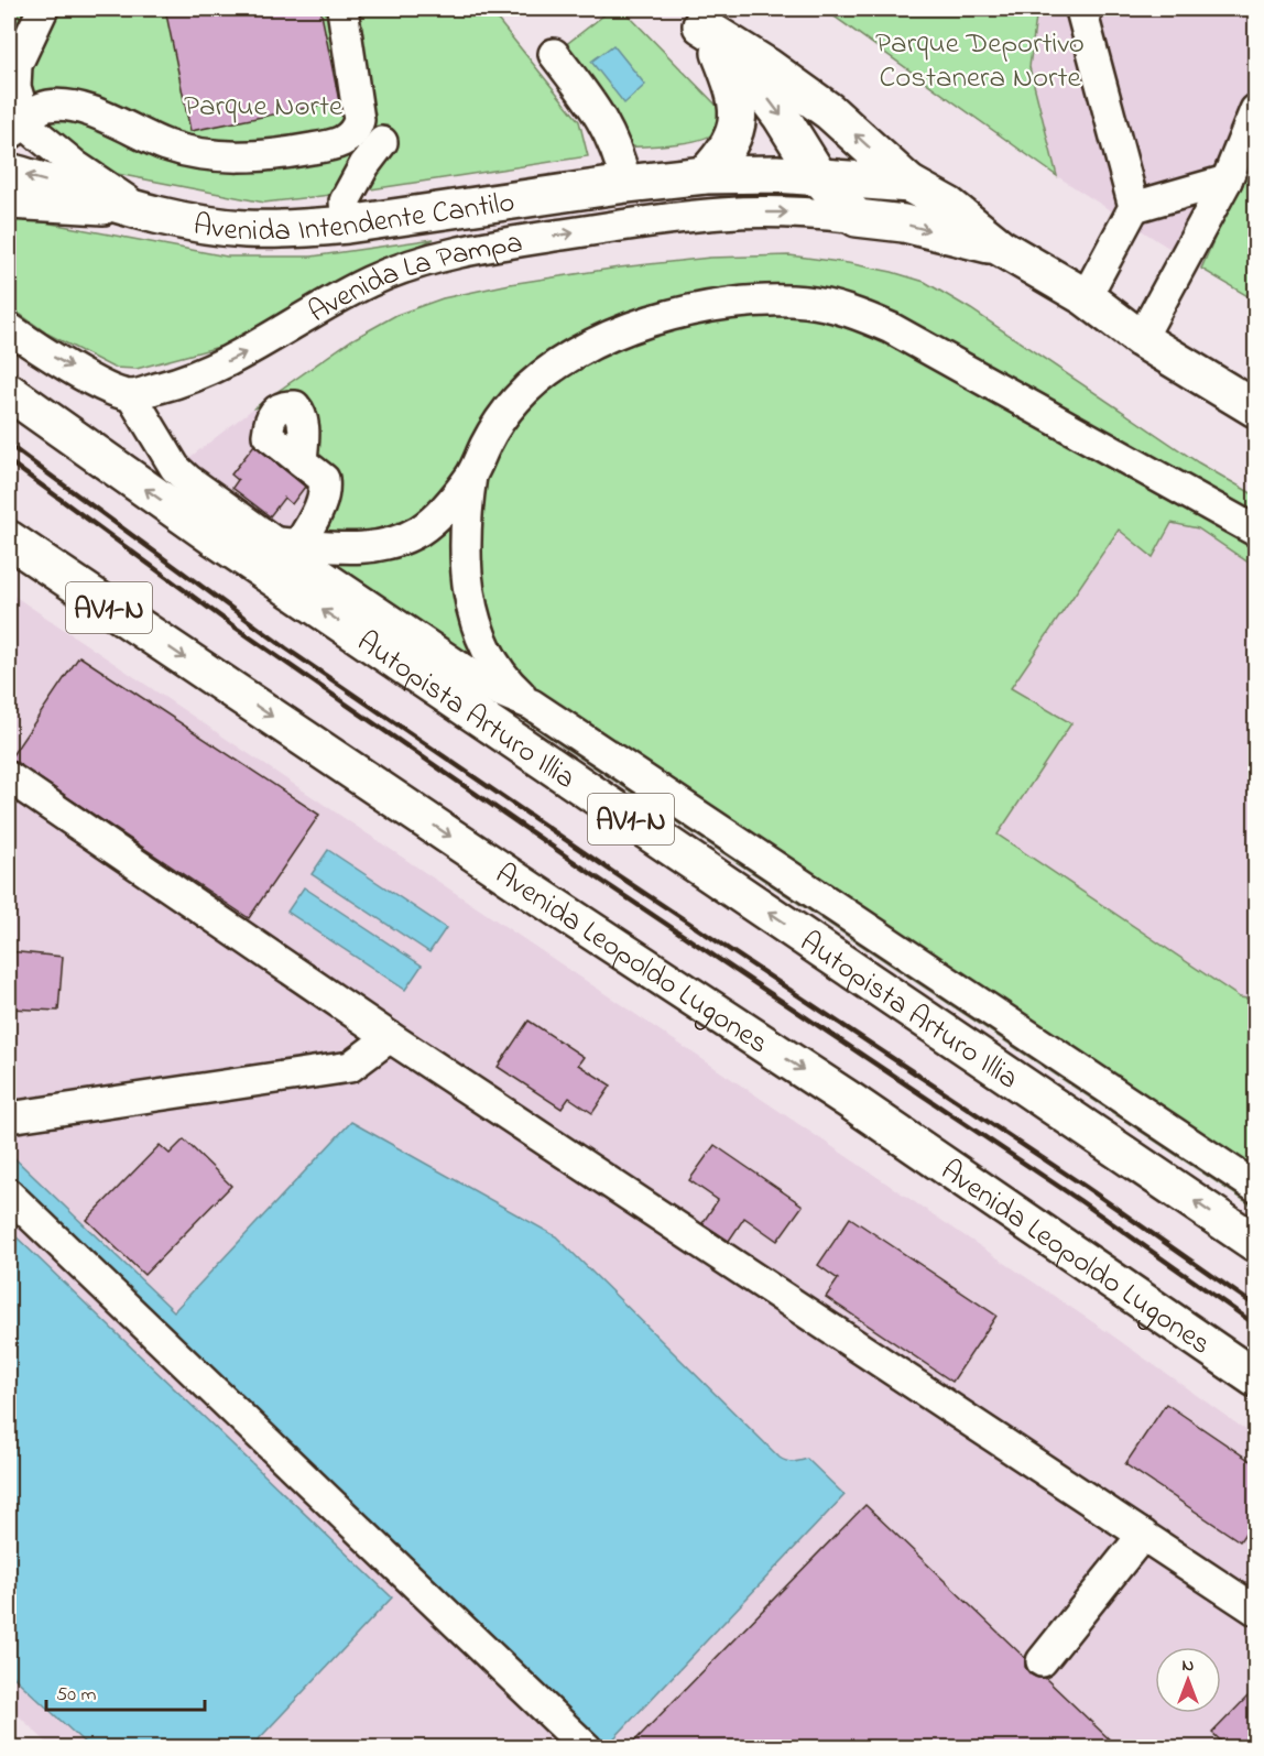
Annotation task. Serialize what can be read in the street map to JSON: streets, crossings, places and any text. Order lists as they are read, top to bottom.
{
  "streets": {
    "main road": [
      "Avenida Intendente Cantilo",
      "AV1-N",
      "Autopista Arturo Illia",
      "Avenida Leopoldo Lugones"
    ],
    "street": ["Avenida La Pampa"]
  },
  "one_way": ["Autopista Arturo Illia", "Avenida Leopoldo Lugones"],
  "parks": ["Parque Deportivo Costanera Norte", "Parque Norte"],
  "scale_bar": "50 m",
  "north": "top"
}
